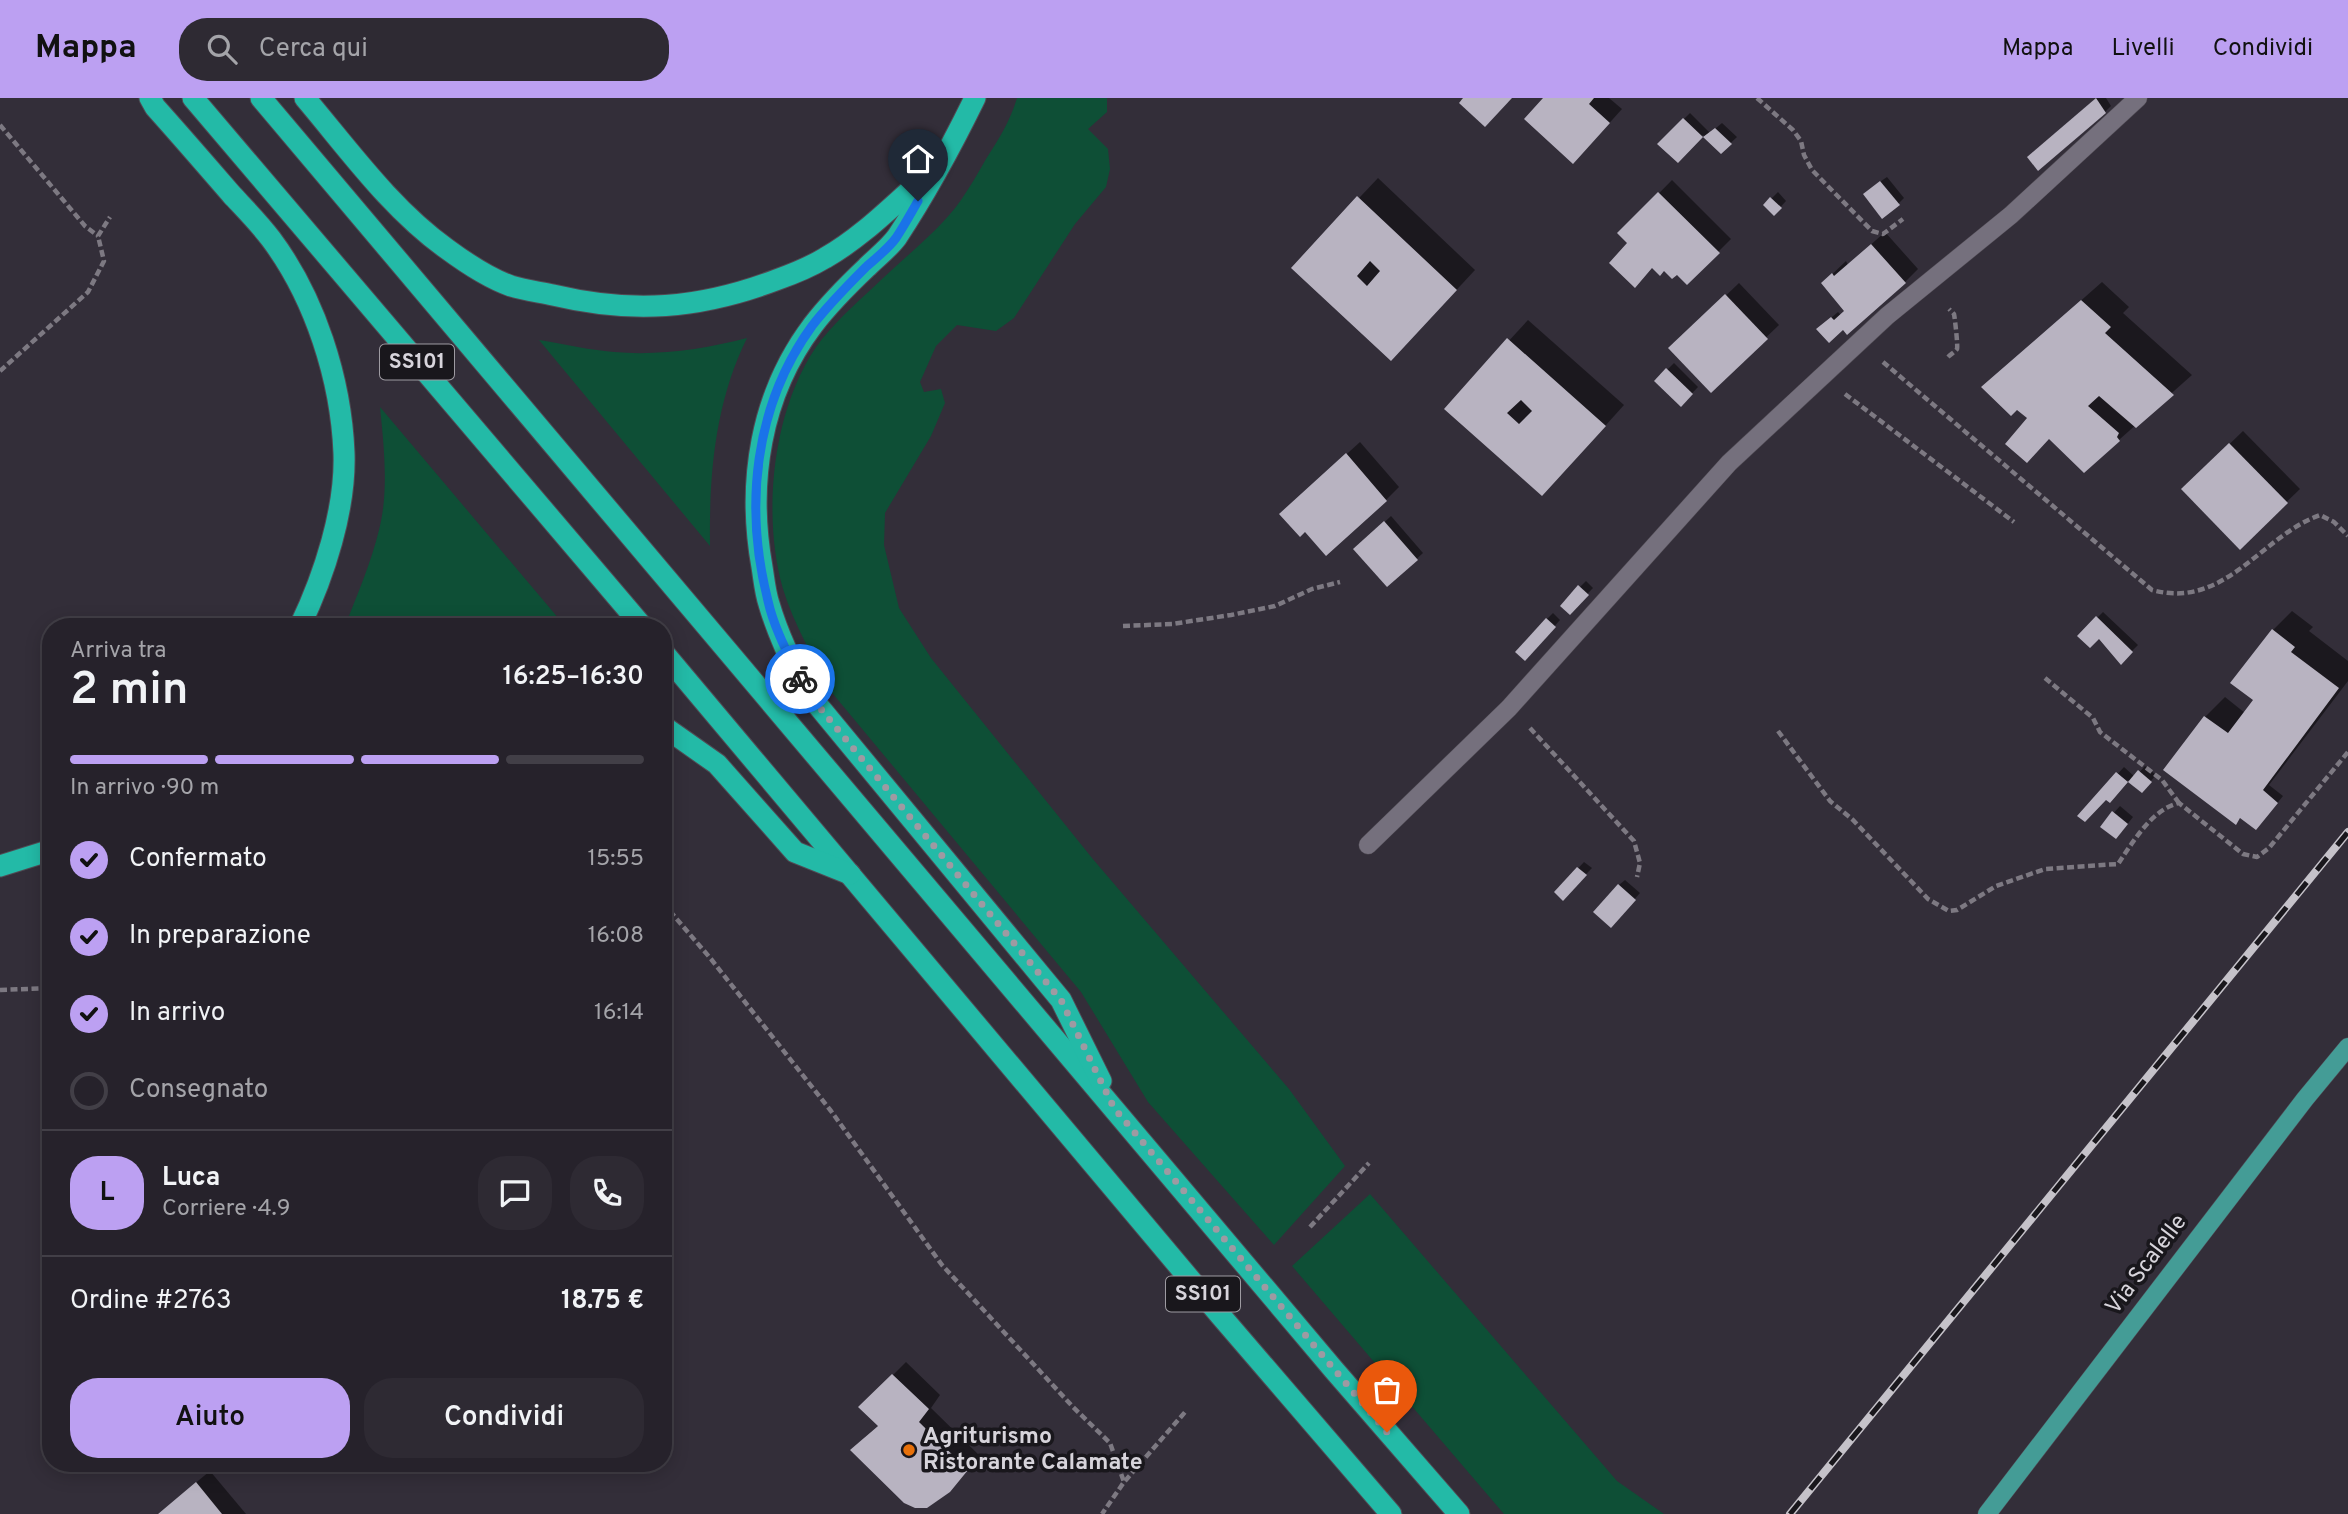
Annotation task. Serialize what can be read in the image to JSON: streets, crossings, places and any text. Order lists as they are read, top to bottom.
{
  "streets": {
    "highway": ["SS101"],
    "main road": ["Via Scalelle"]
  },
  "places": ["Agriturismo Ristorante Calamate"],
  "page": {
    "header": "Mappa",
    "search": "Cerca qui",
    "nav": ["Mappa", "Livelli", "Condividi"],
    "heading": ["2 min", "Arriva tra", "16:25–16:30"],
    "panel": [
      "Luca",
      "Corriere · 4.9",
      "Ordine #2763",
      "18.75 €"
    ],
    "bar": "In arrivo · 90 m",
    "list": [
      ["Confermato", "15:55"],
      ["In preparazione", "16:08"],
      ["In arrivo", "16:14"],
      "Consegnato"
    ],
    "round": "L",
    "buttons": ["Aiuto", "Condividi"]
  }
}
